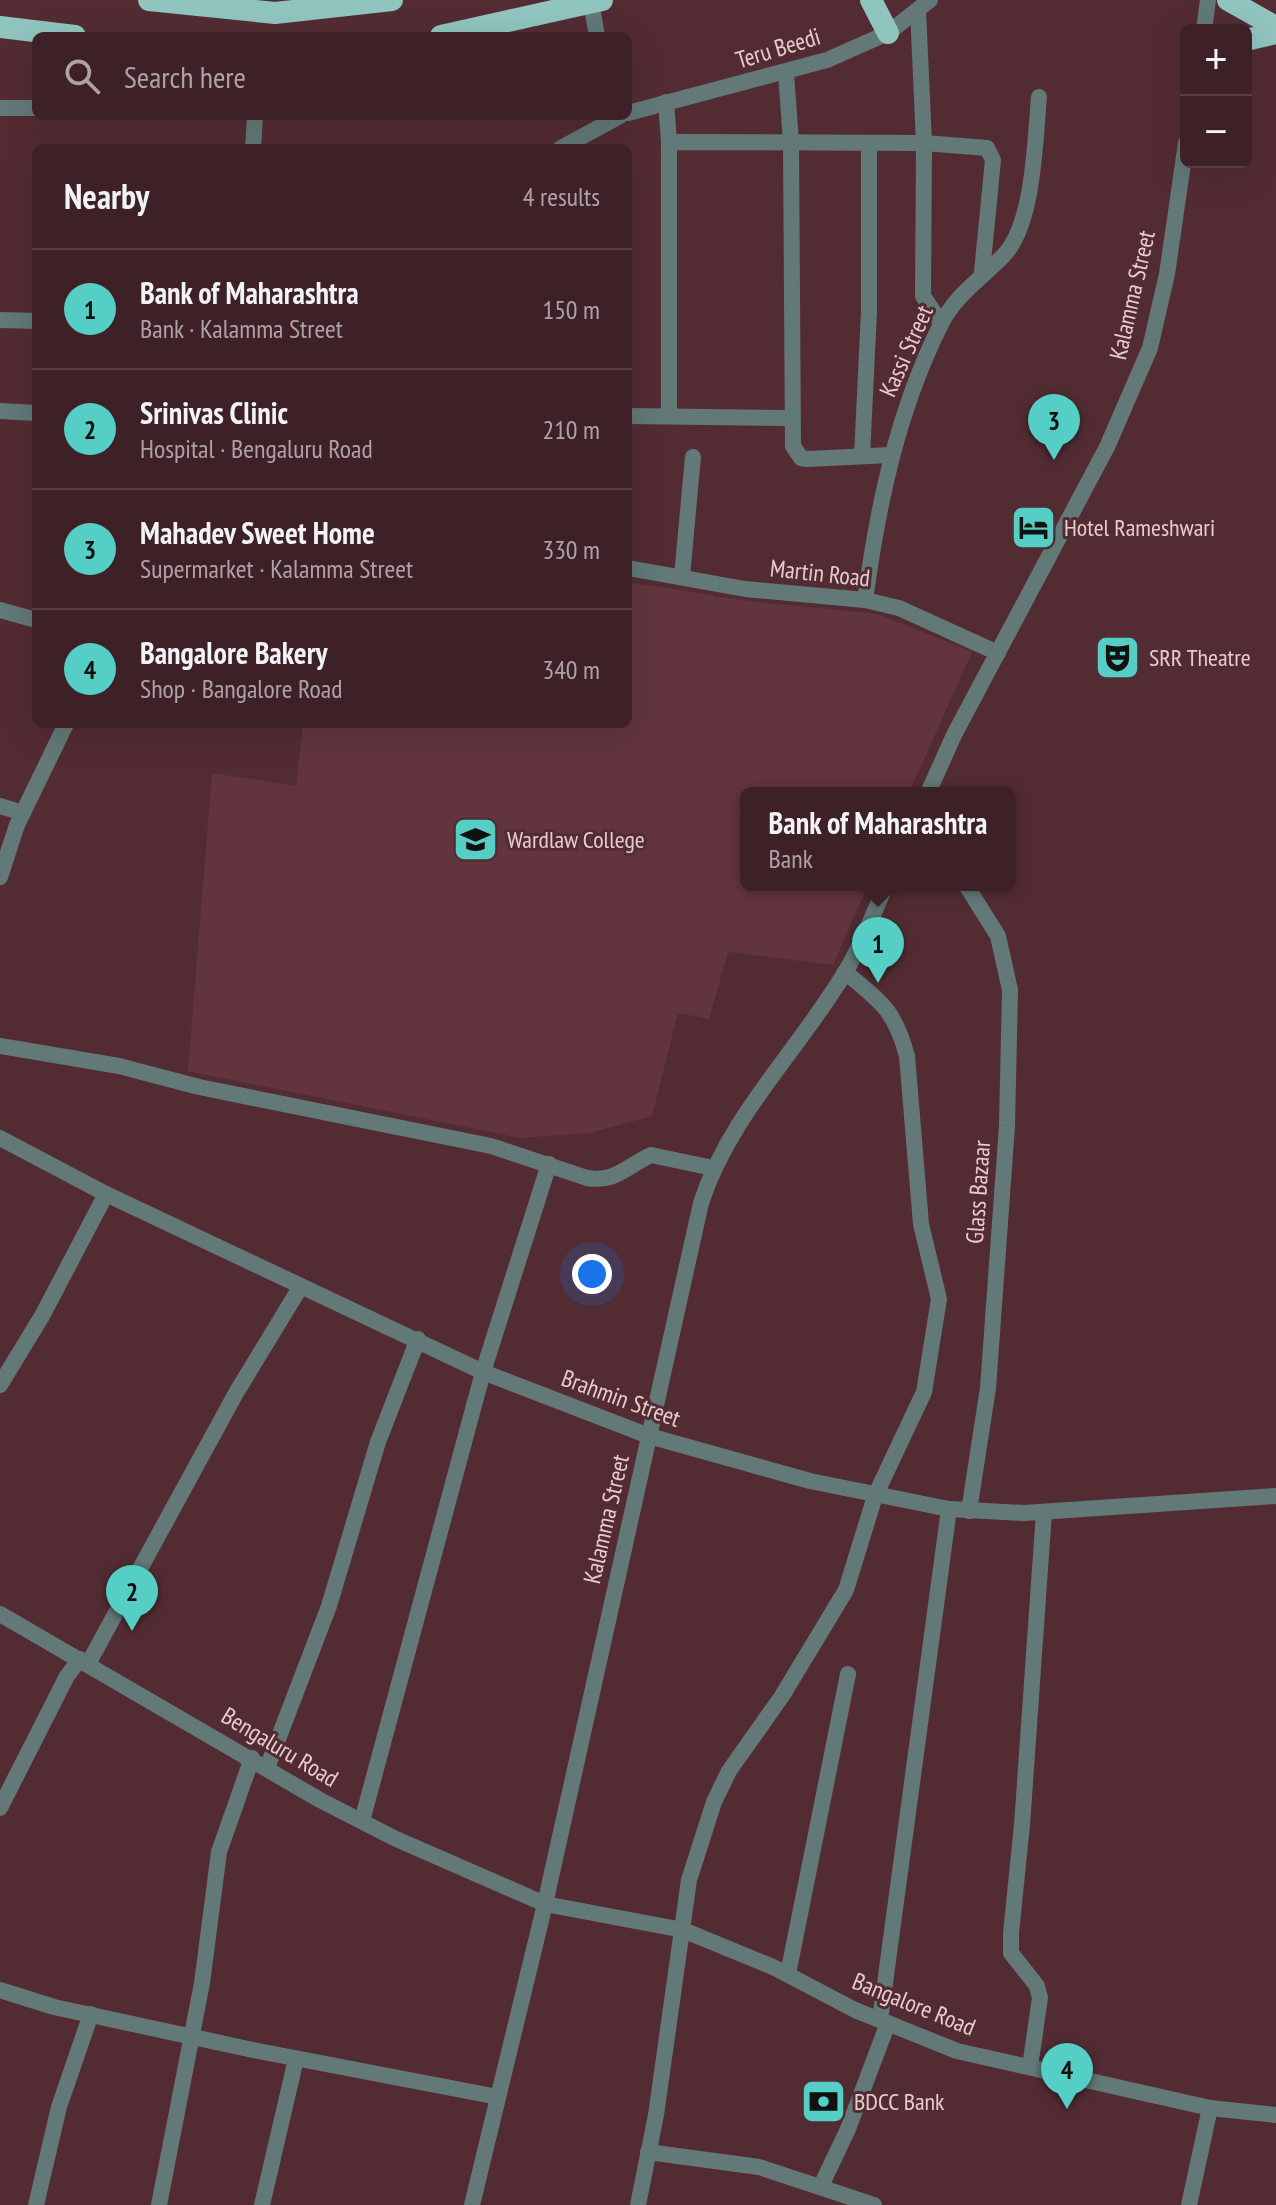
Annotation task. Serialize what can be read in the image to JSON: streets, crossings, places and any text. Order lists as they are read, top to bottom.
{
  "streets": {
    "street": [
      "Teru Beedi",
      "Kalamma Street",
      "Kassi Street",
      "Martin Road",
      "Glass Bazaar",
      "Brahmin Street",
      "Bengaluru Road",
      "Bangalore Road"
    ]
  },
  "crossings": [
    ["Kalamma Street", "Martin Road"],
    ["Kalamma Street", "Brahmin Street"],
    ["Kalamma Street", "Bengaluru Road"],
    ["Kalamma Street", "Bangalore Road"],
    ["Kassi Street", "Martin Road"],
    ["Glass Bazaar", "Brahmin Street"],
    ["Bengaluru Road", "Bangalore Road"]
  ],
  "places": {
    "hotel": ["Hotel Rameshwari"],
    "theatre": ["SRR Theatre"],
    "school or university": ["Wardlaw College"],
    "bank": ["BDCC Bank"]
  },
  "page": {
    "map_buttons": ["+", "−"],
    "search": "Search here",
    "heading": ["Nearby", "4 results"],
    "list": [
      {
        "mark": "1",
        "name": "Bank of Maharashtra",
        "note": "Bank · Kalamma Street",
        "value": "150 m"
      },
      {
        "mark": "2",
        "name": "Srinivas Clinic",
        "note": "Hospital · Bengaluru Road",
        "value": "210 m"
      },
      {
        "mark": "3",
        "name": "Mahadev Sweet Home",
        "note": "Supermarket · Kalamma Street",
        "value": "330 m"
      },
      {
        "mark": "4",
        "name": "Bangalore Bakery",
        "note": "Shop · Bangalore Road",
        "value": "340 m"
      }
    ],
    "pins": [
      "3",
      "1",
      "2",
      "4"
    ],
    "popup": ["Bank of Maharashtra", "Bank"]
  }
}
